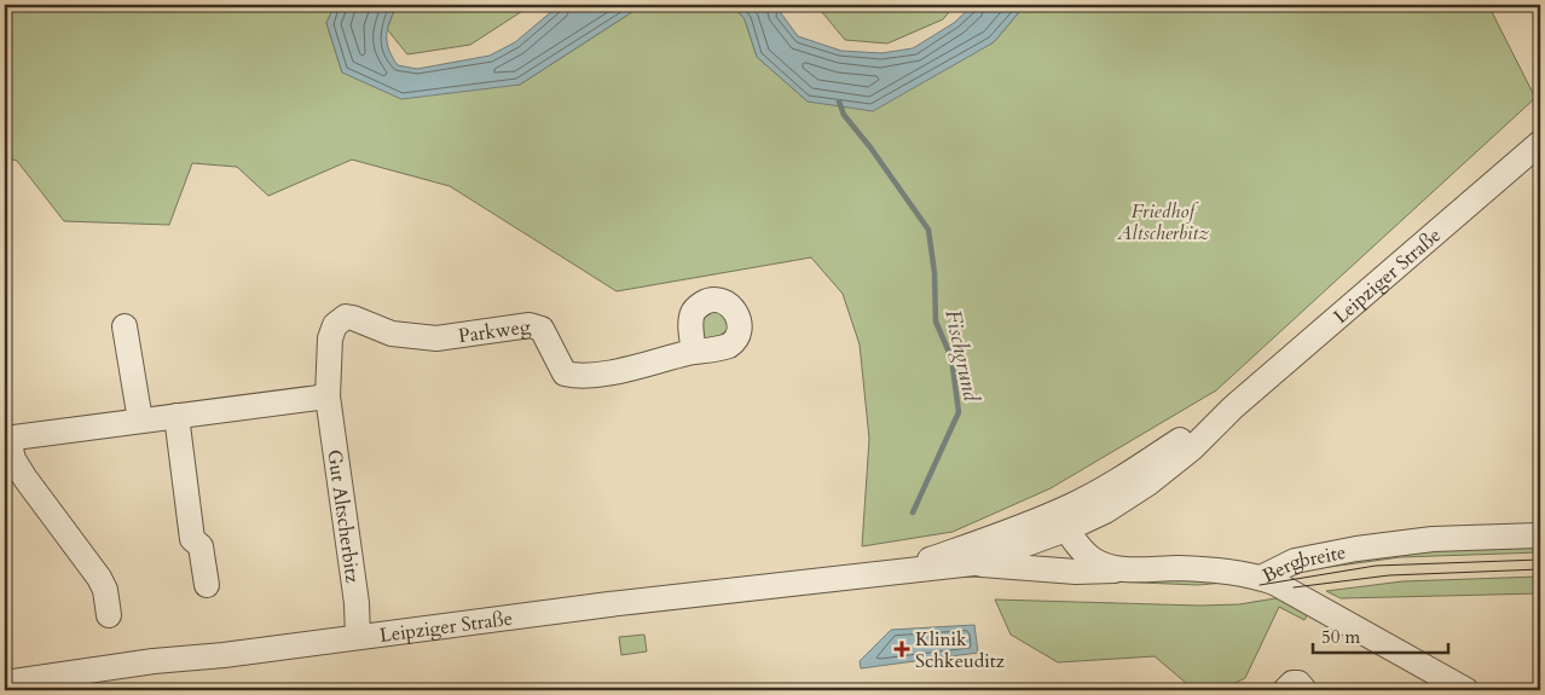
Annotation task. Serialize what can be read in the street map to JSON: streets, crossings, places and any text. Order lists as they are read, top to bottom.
{
  "streets": {
    "street": [
      "Leipziger Straße",
      "Parkweg",
      "Gut Altscherbitz",
      "Bergbreite"
    ]
  },
  "crossings": [
    ["Leipziger Straße", "Gut Altscherbitz"],
    ["Leipziger Straße", "Bergbreite"],
    ["Parkweg", "Gut Altscherbitz"]
  ],
  "water": ["Fischgrund"],
  "parks": ["Friedhof Altscherbitz"],
  "places": {
    "health": ["Klinik Schkeuditz"]
  },
  "scale_bar": "50 m"
}
